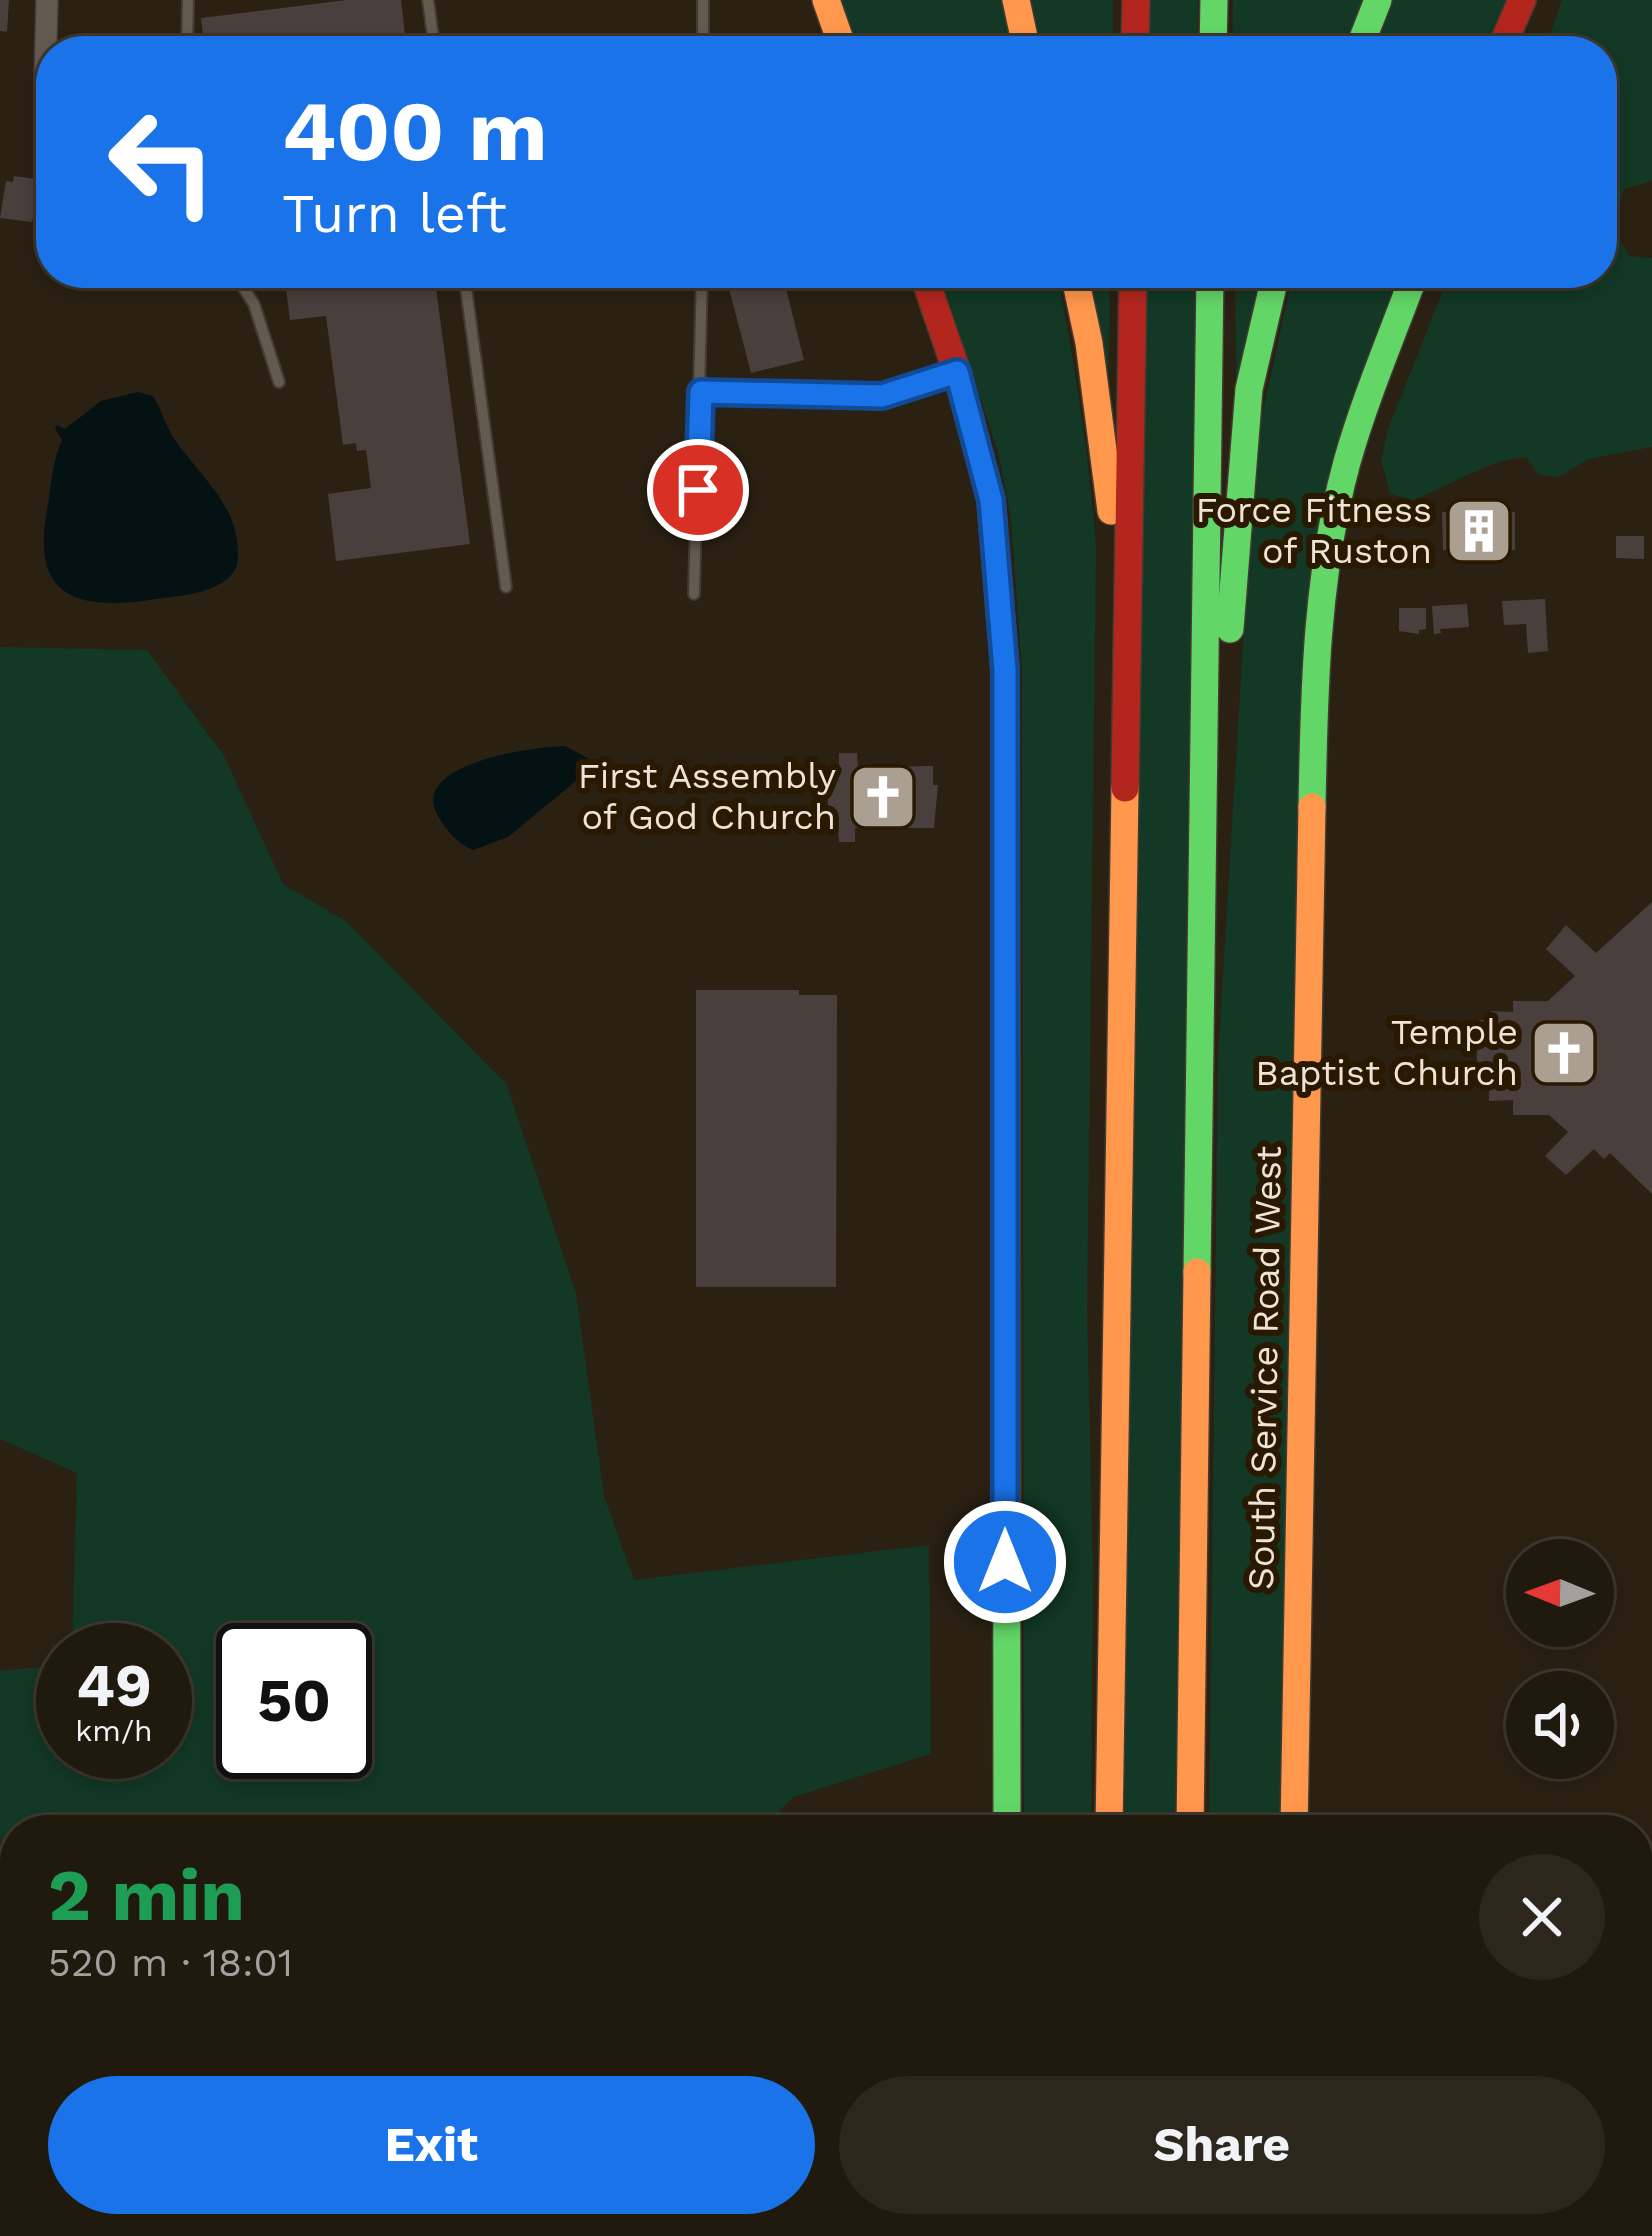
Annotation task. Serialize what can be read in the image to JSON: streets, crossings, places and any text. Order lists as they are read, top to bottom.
{
  "streets": {
    "main road": ["South Service Road West"]
  },
  "places": {
    "building": ["Force Fitness of Ruston"],
    "church": ["First Assembly of God Church", "Temple Baptist Church"]
  },
  "north": "left",
  "page": {
    "turn": ["400 m", "Turn left"],
    "speed": "49 km/h",
    "limit": "50",
    "heading": ["2 min", "520 m · 18:01"],
    "buttons": ["Exit", "Share"]
  }
}
